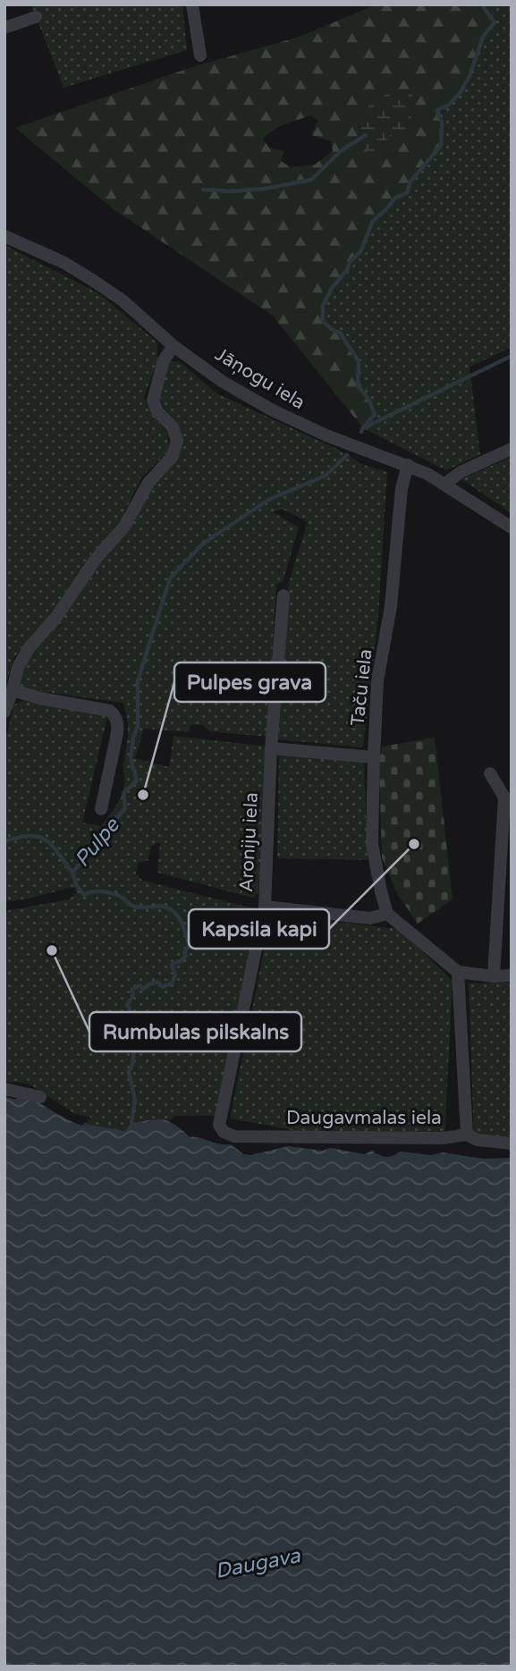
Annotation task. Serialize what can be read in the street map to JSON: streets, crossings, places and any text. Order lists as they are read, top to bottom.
{
  "streets": {
    "street": [
      "Jāņogu iela",
      "Taču iela",
      "Aroniju iela",
      "Daugavmalas iela"
    ]
  },
  "crossings": [
    ["Jāņogu iela", "Taču iela"],
    ["Aroniju iela", "Daugavmalas iela"]
  ],
  "water": ["Pulpe", "Daugava"],
  "places": ["Pulpes grava", "Kapsila kapi", "Rumbulas pilskalns"]
}
